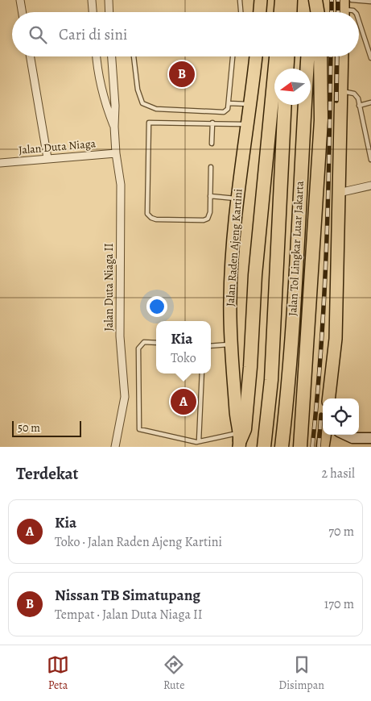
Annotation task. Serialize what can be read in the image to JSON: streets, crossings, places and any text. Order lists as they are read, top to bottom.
{
  "streets": {
    "highway": ["Jalan Raden Ajeng Kartini", "Jalan Tol Lingkar Luar Jakarta"],
    "street": ["Jalan Duta Niaga", "Jalan Duta Niaga II"]
  },
  "crossings": [
    ["Jalan Duta Niaga", "Jalan Duta Niaga II"]
  ],
  "scale_bar": "50 m",
  "north": "left",
  "page": {
    "search": "Cari di sini",
    "pins": ["B", "A"],
    "popup": ["Kia", "Toko"],
    "scale": "50 m",
    "heading": ["Terdekat", "2 hasil"],
    "list": [
      {
        "mark": "A",
        "name": "Kia",
        "note": "Toko · Jalan Raden Ajeng Kartini",
        "value": "70 m"
      },
      {
        "mark": "B",
        "name": "Nissan TB Simatupang",
        "note": "Tempat · Jalan Duta Niaga II",
        "value": "170 m"
      }
    ],
    "nav": ["Peta", "Rute", "Disimpan"]
  }
}
